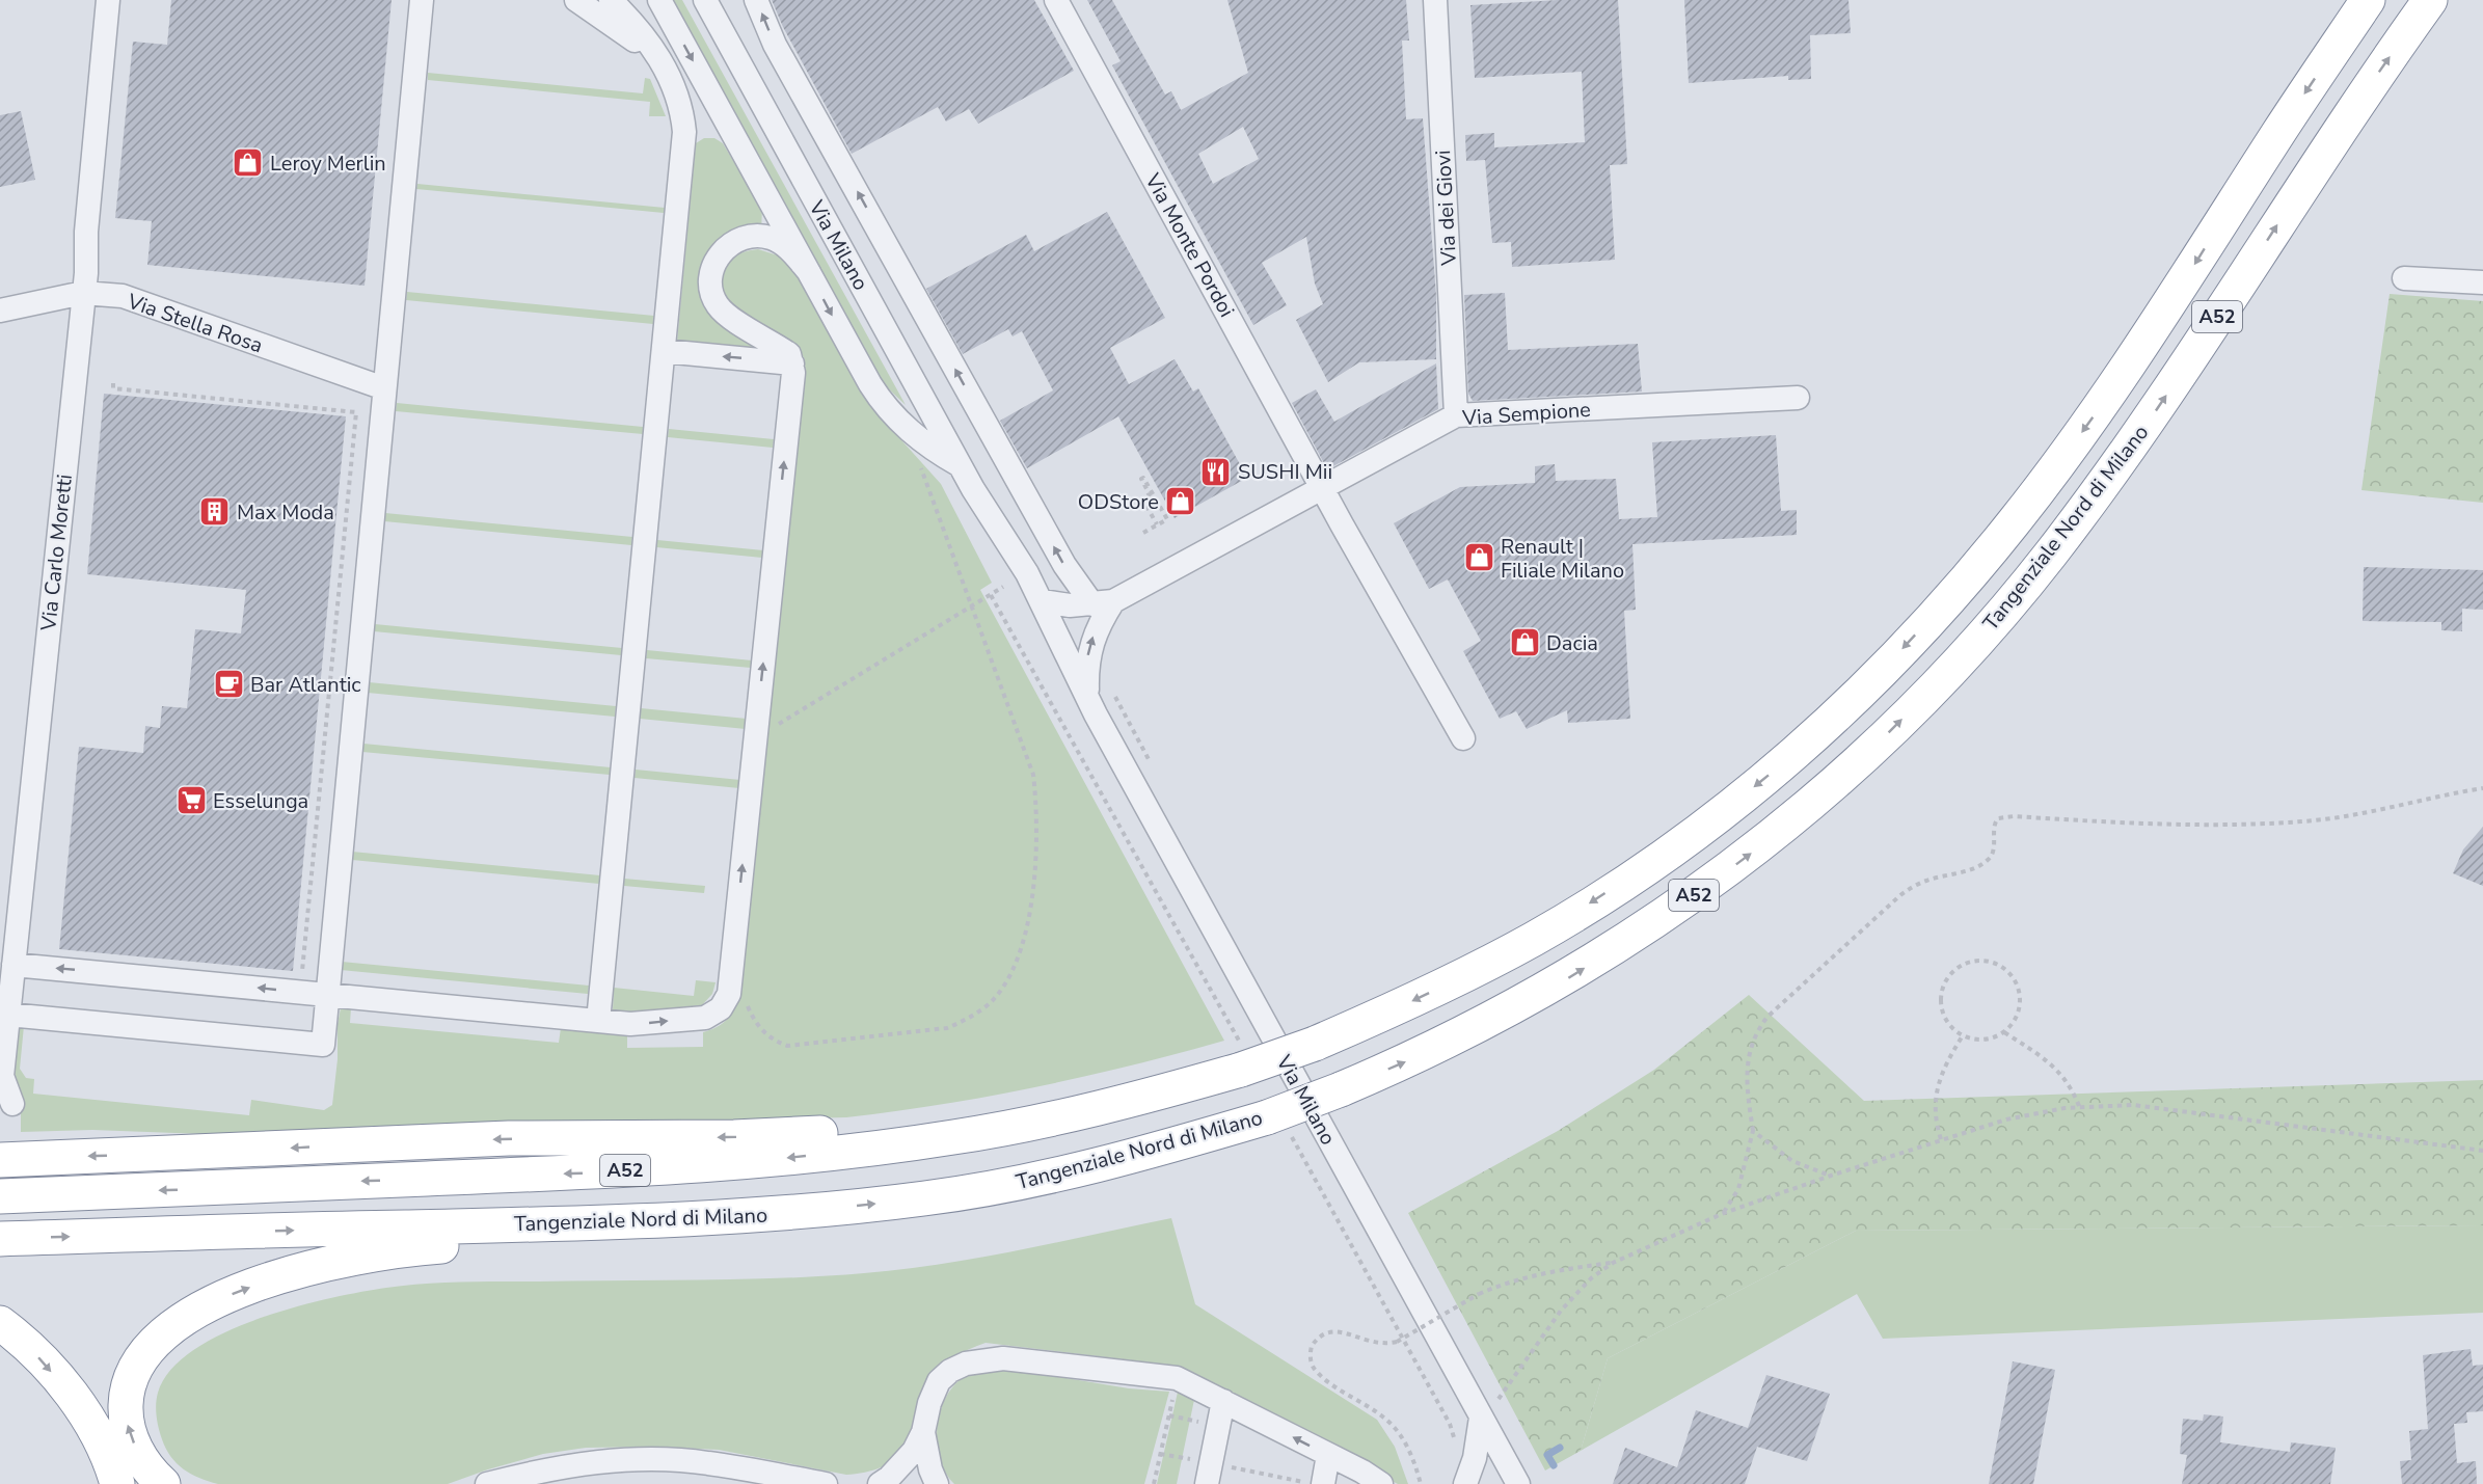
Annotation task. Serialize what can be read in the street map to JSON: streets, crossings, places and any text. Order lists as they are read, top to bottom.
{
  "streets": {
    "highway": ["A52", "Tangenziale Nord di Milano"],
    "street": [
      "Via dei Giovi",
      "Via Milano",
      "Via Monte Pordoi",
      "Via Stella Rosa",
      "Via Sempione",
      "Via Carlo Moretti"
    ]
  },
  "crossings": [
    ["Via dei Giovi", "Via Sempione"],
    ["Via Milano", "Via Sempione"],
    ["Via Monte Pordoi", "Via Sempione"],
    ["Via Stella Rosa", "Via Carlo Moretti"]
  ],
  "places": {
    "shop": [
      "Leroy Merlin",
      "ODStore",
      "Renault | Filiale Milano",
      "Dacia"
    ],
    "restaurant": ["SUSHI Mii"],
    "building": ["Max Moda"],
    "cafe": ["Bar Atlantic"],
    "supermarket": ["Esselunga"]
  }
}
